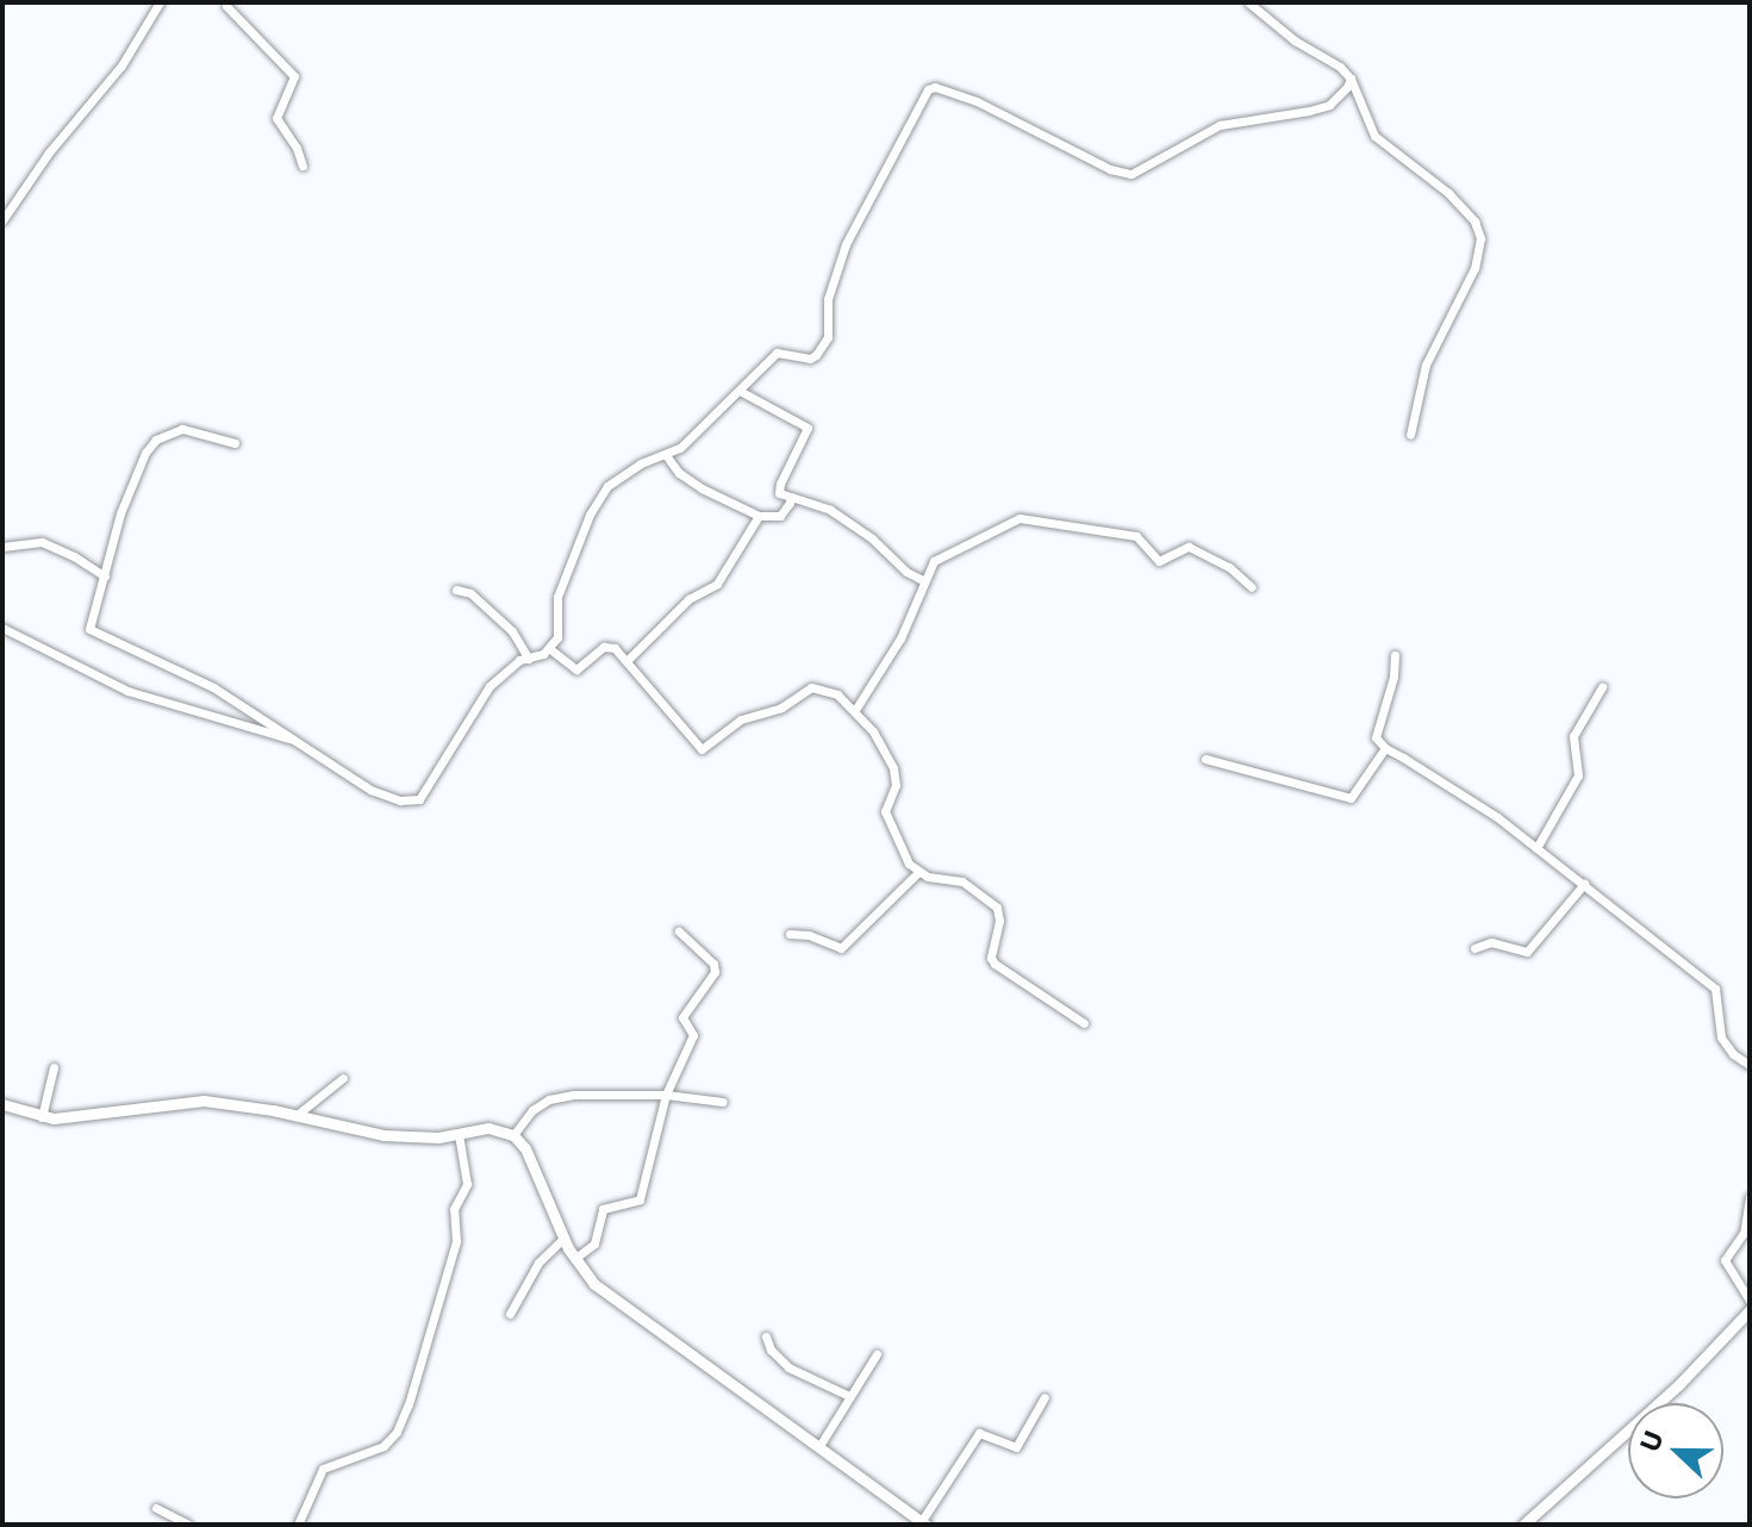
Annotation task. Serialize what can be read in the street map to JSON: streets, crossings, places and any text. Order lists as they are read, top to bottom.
{
  "north": "left"
}
